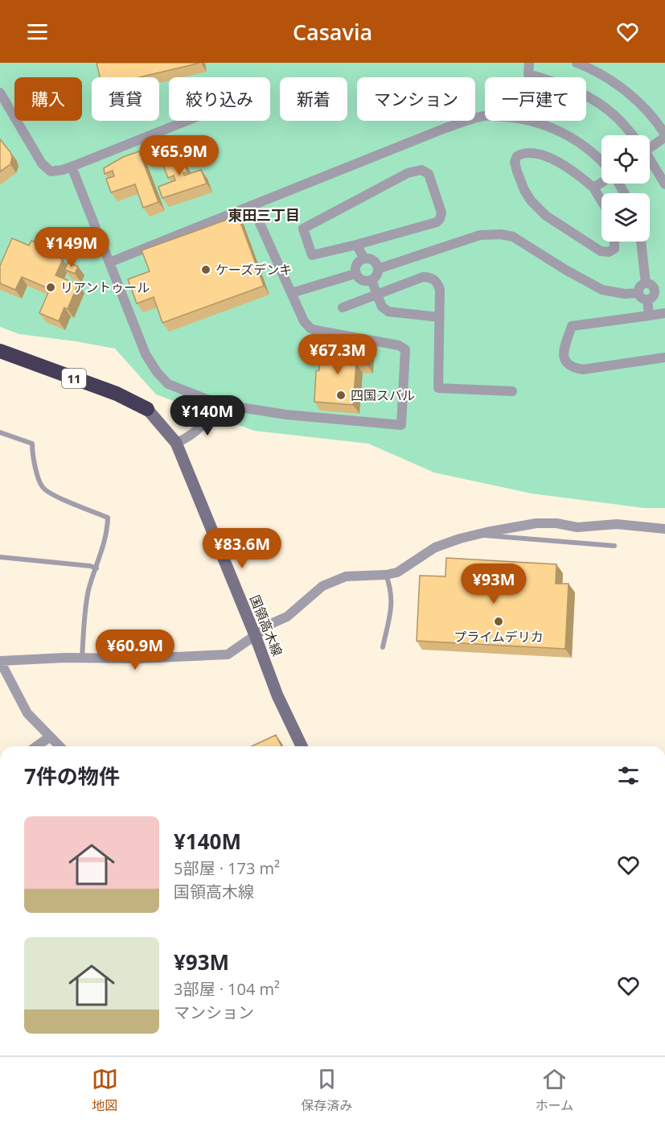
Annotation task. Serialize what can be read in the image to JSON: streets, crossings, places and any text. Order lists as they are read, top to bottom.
{
  "streets": {
    "highway": ["11"],
    "main road": ["国領高木線"]
  },
  "crossings": [
    ["11", "国領高木線"]
  ],
  "districts": ["東田三丁目"],
  "places": [
    "ケーズデンキ",
    "リアントゥール",
    "四国スバル",
    "プライムデリカ"
  ],
  "page": {
    "header": "Casavia",
    "chip": [
      "購入",
      "賃貸",
      "絞り込み",
      "新着",
      "マンション",
      "一戸建て"
    ],
    "price": [
      "¥65.9M",
      "¥149M",
      "¥67.3M",
      "¥140M",
      "¥83.6M",
      "¥93M",
      "¥60.9M"
    ],
    "heading": "7件の物件",
    "list": [
      {
        "name": "¥140M",
        "note": "5部屋 · 173 m² · 国領高木線"
      },
      {
        "name": "¥93M",
        "note": "3部屋 · 104 m² · マンション"
      }
    ],
    "tabs": ["地図", "保存済み", "ホーム"]
  }
}
